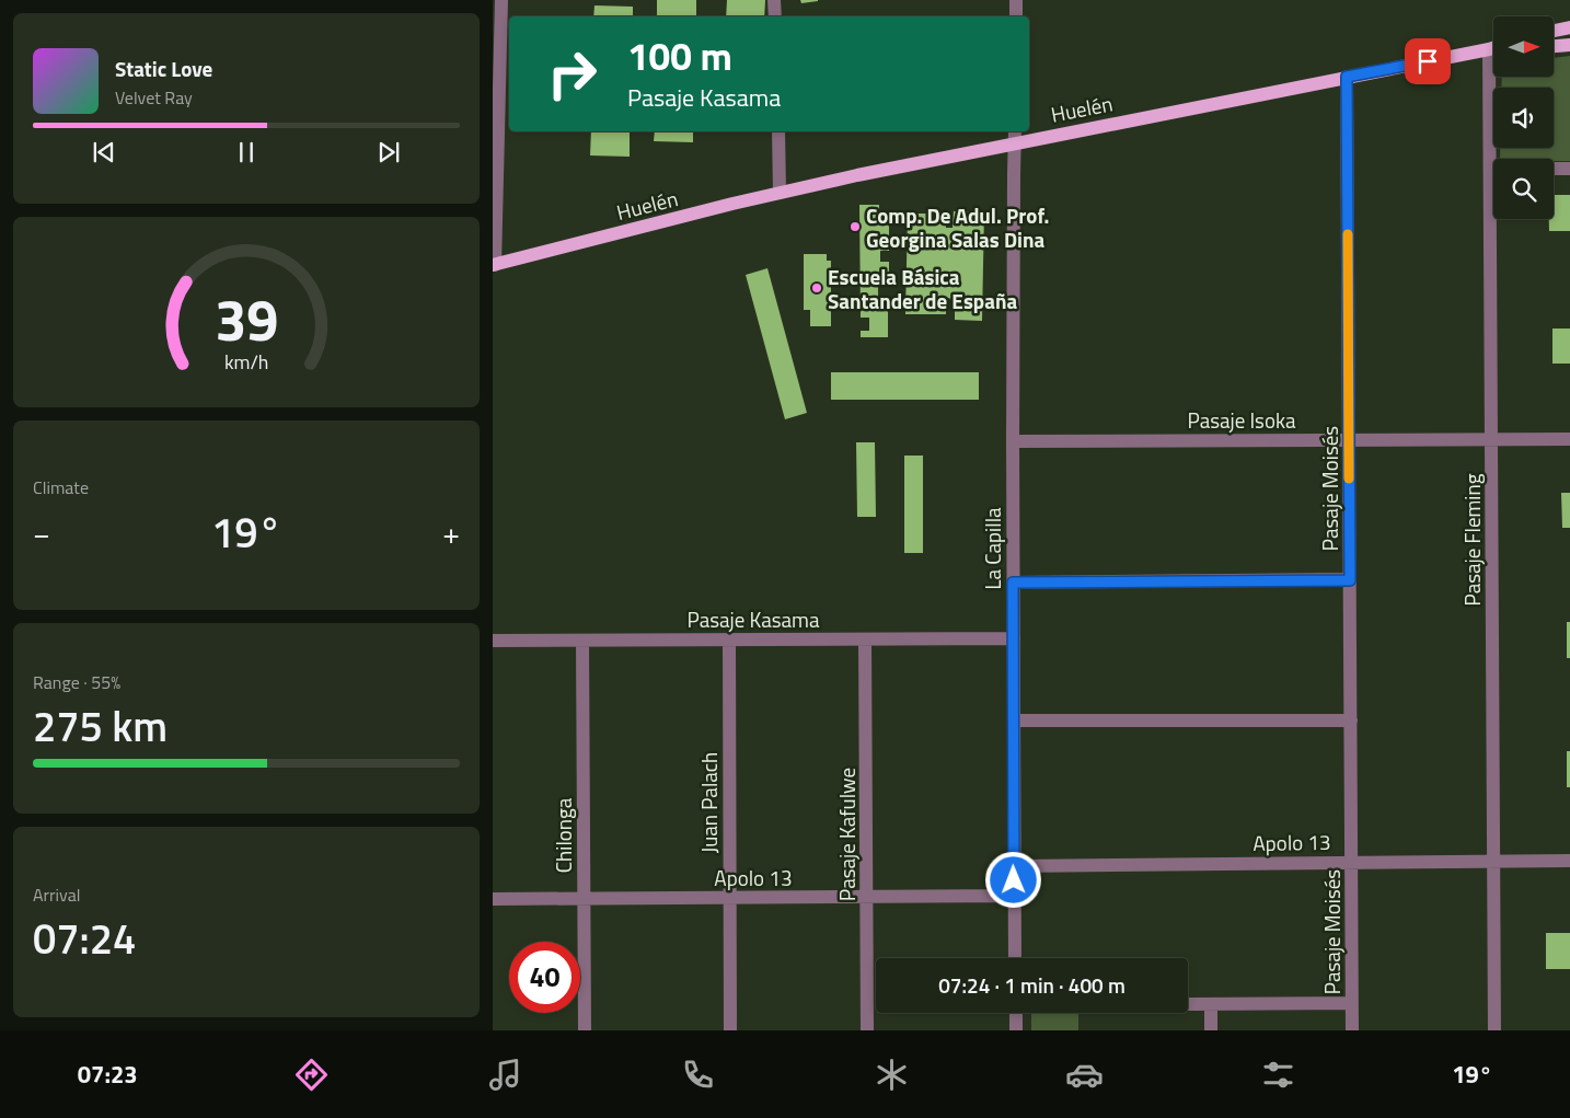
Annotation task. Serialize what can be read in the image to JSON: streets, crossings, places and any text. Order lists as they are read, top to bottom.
{
  "streets": {
    "main road": ["Huelén"],
    "street": [
      "Pasaje Isoka",
      "Pasaje Moisés",
      "Pasaje Fleming",
      "La Capilla",
      "Pasaje Kasama",
      "Juan Palach",
      "Pasaje Kafulwe",
      "Chilonga",
      "Apolo 13"
    ]
  },
  "crossings": [
    ["Huelén", "Pasaje Moisés"],
    ["Huelén", "La Capilla"],
    ["Pasaje Isoka", "Pasaje Moisés"],
    ["Pasaje Isoka", "Pasaje Fleming"],
    ["Pasaje Isoka", "La Capilla"],
    ["Pasaje Moisés", "Apolo 13"],
    ["Pasaje Fleming", "Apolo 13"],
    ["La Capilla", "Pasaje Kasama"],
    ["La Capilla", "Apolo 13"],
    ["Pasaje Kasama", "Juan Palach"],
    ["Pasaje Kasama", "Pasaje Kafulwe"],
    ["Pasaje Kasama", "Chilonga"],
    ["Juan Palach", "Apolo 13"],
    ["Pasaje Kafulwe", "Apolo 13"],
    ["Chilonga", "Apolo 13"]
  ],
  "places": ["Comp. De Adul. Prof. Georgina Salas Dina", "Escuela Básica Santander de España"],
  "north": "right",
  "page": {
    "turn": ["100 m", "Pasaje Kasama"],
    "song": ["Static Love", "Velvet Ray"],
    "tile": [
      "Climate",
      ["Range · 55%", "275 km"],
      ["Arrival", "07:24"]
    ],
    "heat": ["−", "19°", "+"],
    "limit": "40",
    "trip": "07:24 · 1 min · 400 m",
    "tabs": ["07:23", "19°"],
    "gauge": ["39", "km/h"]
  }
}
